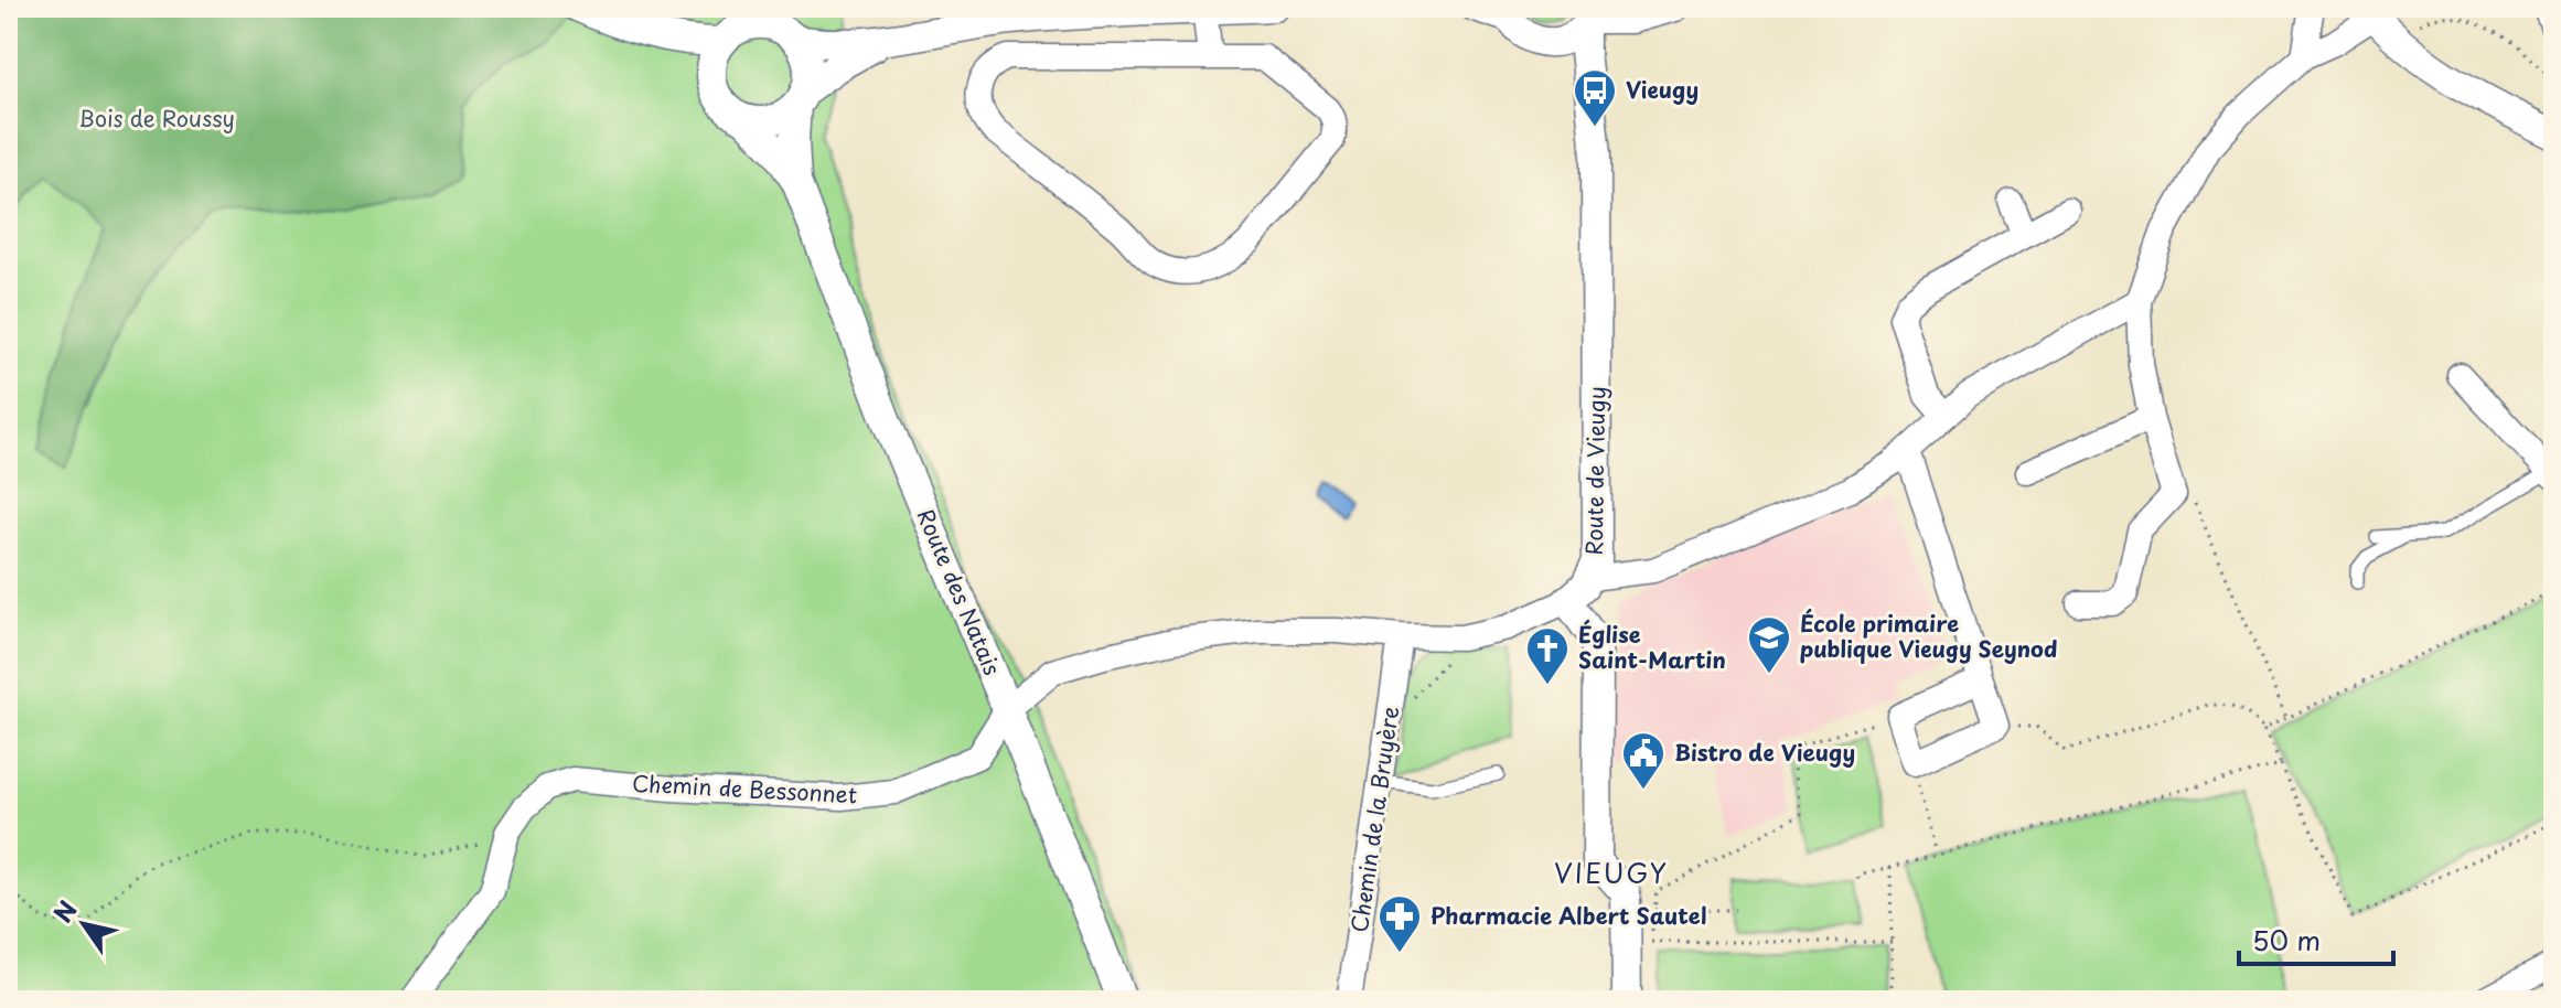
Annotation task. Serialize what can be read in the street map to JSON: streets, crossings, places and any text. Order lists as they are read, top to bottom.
{
  "streets": {
    "street": [
      "Route de Vieugy",
      "Route des Natais",
      "Chemin de Bessonnet",
      "Chemin de la Bruyère"
    ]
  },
  "crossings": [
    ["Route de Vieugy", "Chemin de Bessonnet"],
    ["Route des Natais", "Chemin de Bessonnet"],
    ["Chemin de Bessonnet", "Chemin de la Bruyère"]
  ],
  "districts": ["VIEUGY"],
  "parks": ["Bois de Roussy"],
  "places": {
    "bus stop": ["Vieugy"],
    "school or university": ["École primaire publique Vieugy Seynod"],
    "church": ["Église Saint-Martin"],
    "public building": ["Bistro de Vieugy"],
    "pharmacy": ["Pharmacie Albert Sautel"]
  },
  "scale_bar": "50 m",
  "north": "top left"
}
